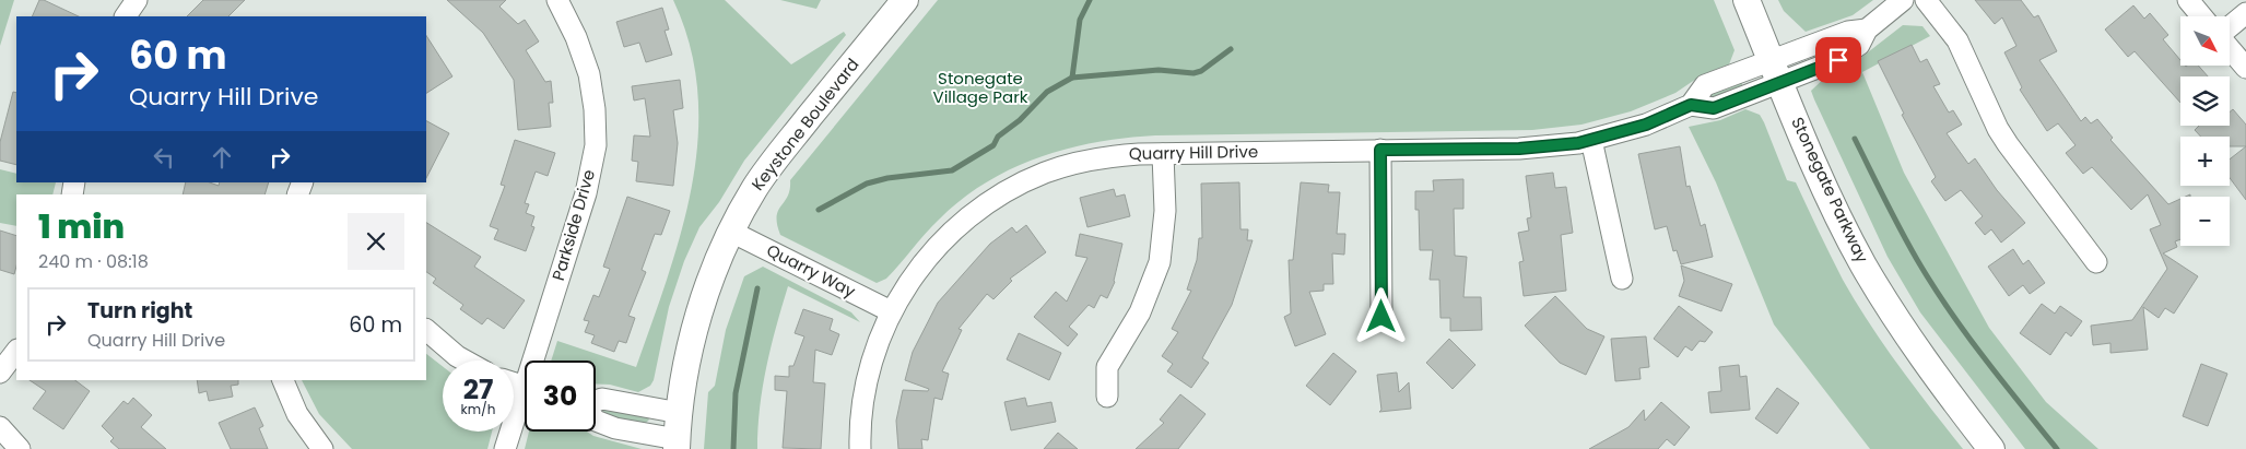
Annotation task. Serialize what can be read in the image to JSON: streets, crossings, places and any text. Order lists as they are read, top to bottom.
{
  "streets": {
    "street": [
      "Keystone Boulevard",
      "Quarry Hill Drive",
      "Stonegate Parkway",
      "Parkside Drive",
      "Quarry Way"
    ]
  },
  "crossings": [
    ["Keystone Boulevard", "Quarry Way"],
    ["Quarry Hill Drive", "Stonegate Parkway"],
    ["Quarry Hill Drive", "Quarry Way"]
  ],
  "parks": ["Stonegate Village Park"],
  "north": "bottom right",
  "page": {
    "map_buttons": ["+", "−"],
    "turn": ["60 m", "Quarry Hill Drive"],
    "heading": ["1 min", "240 m · 08:18"],
    "list": [
      {
        "name": "Turn right",
        "note": "Quarry Hill Drive",
        "value": "60 m"
      }
    ],
    "speed": "27 km/h",
    "limit": "30"
  }
}
